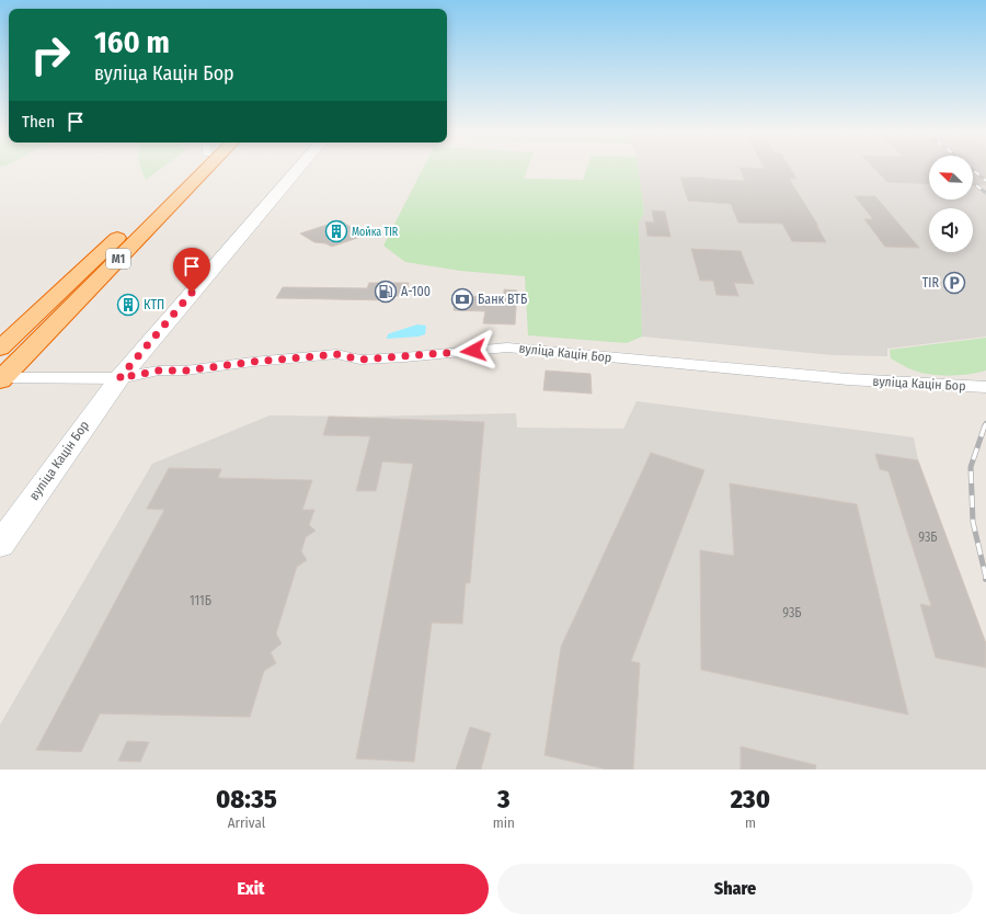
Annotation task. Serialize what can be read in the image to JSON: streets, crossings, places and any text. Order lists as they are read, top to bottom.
{
  "streets": {
    "highway": ["М1"],
    "main road": ["вуліца Кацін Бор"]
  },
  "crossings": [
    ["М1", "вуліца Кацін Бор"]
  ],
  "places": {
    "building": ["Мойка TIR", "КТП"],
    "parking": ["TIR"],
    "fuel station": ["А-100"],
    "bank": ["Банк ВТБ"]
  },
  "house_numbers": ["93Б", "111Б", "93Б"],
  "north": "top left",
  "page": {
    "turn": ["160 m", "вуліца Кацін Бор"],
    "then": "Then",
    "eta": [
      "08:35",
      "Arrival",
      "3",
      "min",
      "230",
      "m"
    ],
    "buttons": ["Exit", "Share"]
  }
}
